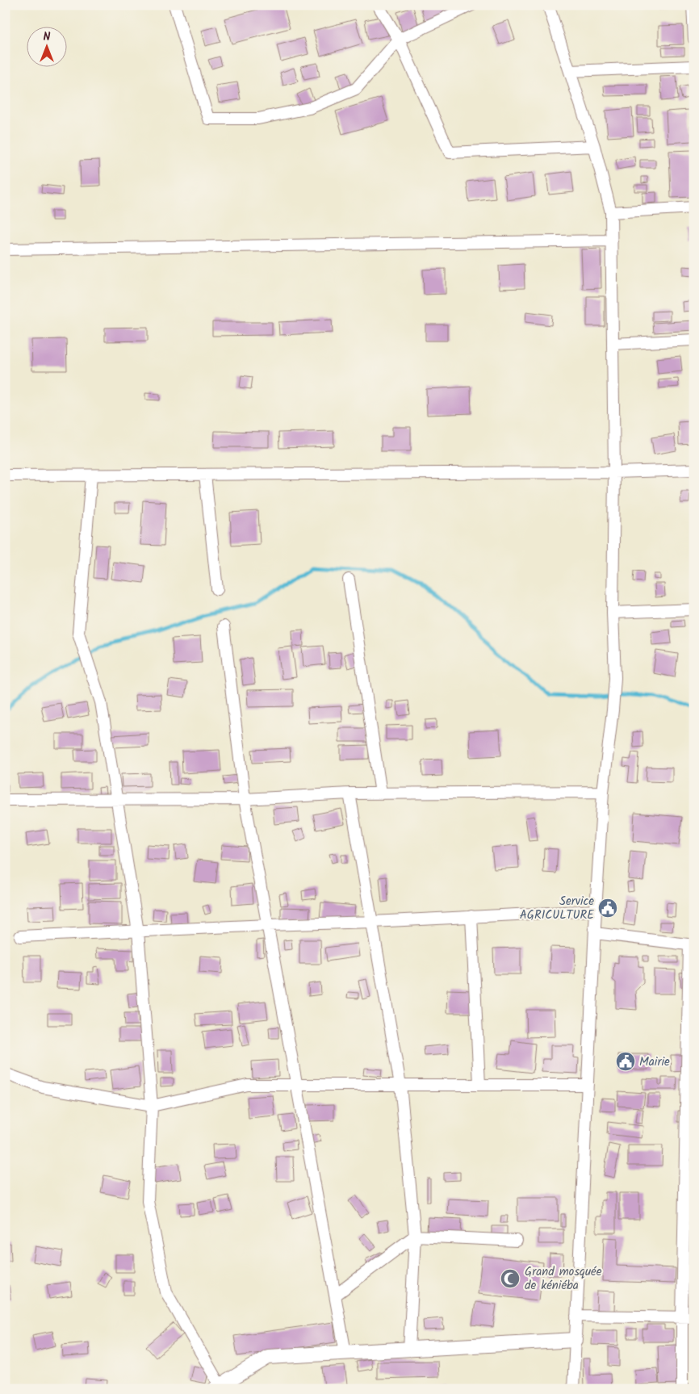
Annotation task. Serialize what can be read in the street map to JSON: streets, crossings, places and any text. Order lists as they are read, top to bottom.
{
  "places": {
    "public building": ["Service AGRICULTURE", "Mairie"],
    "mosque": ["Grand mosquée de kéniéba"]
  },
  "north": "top"
}
